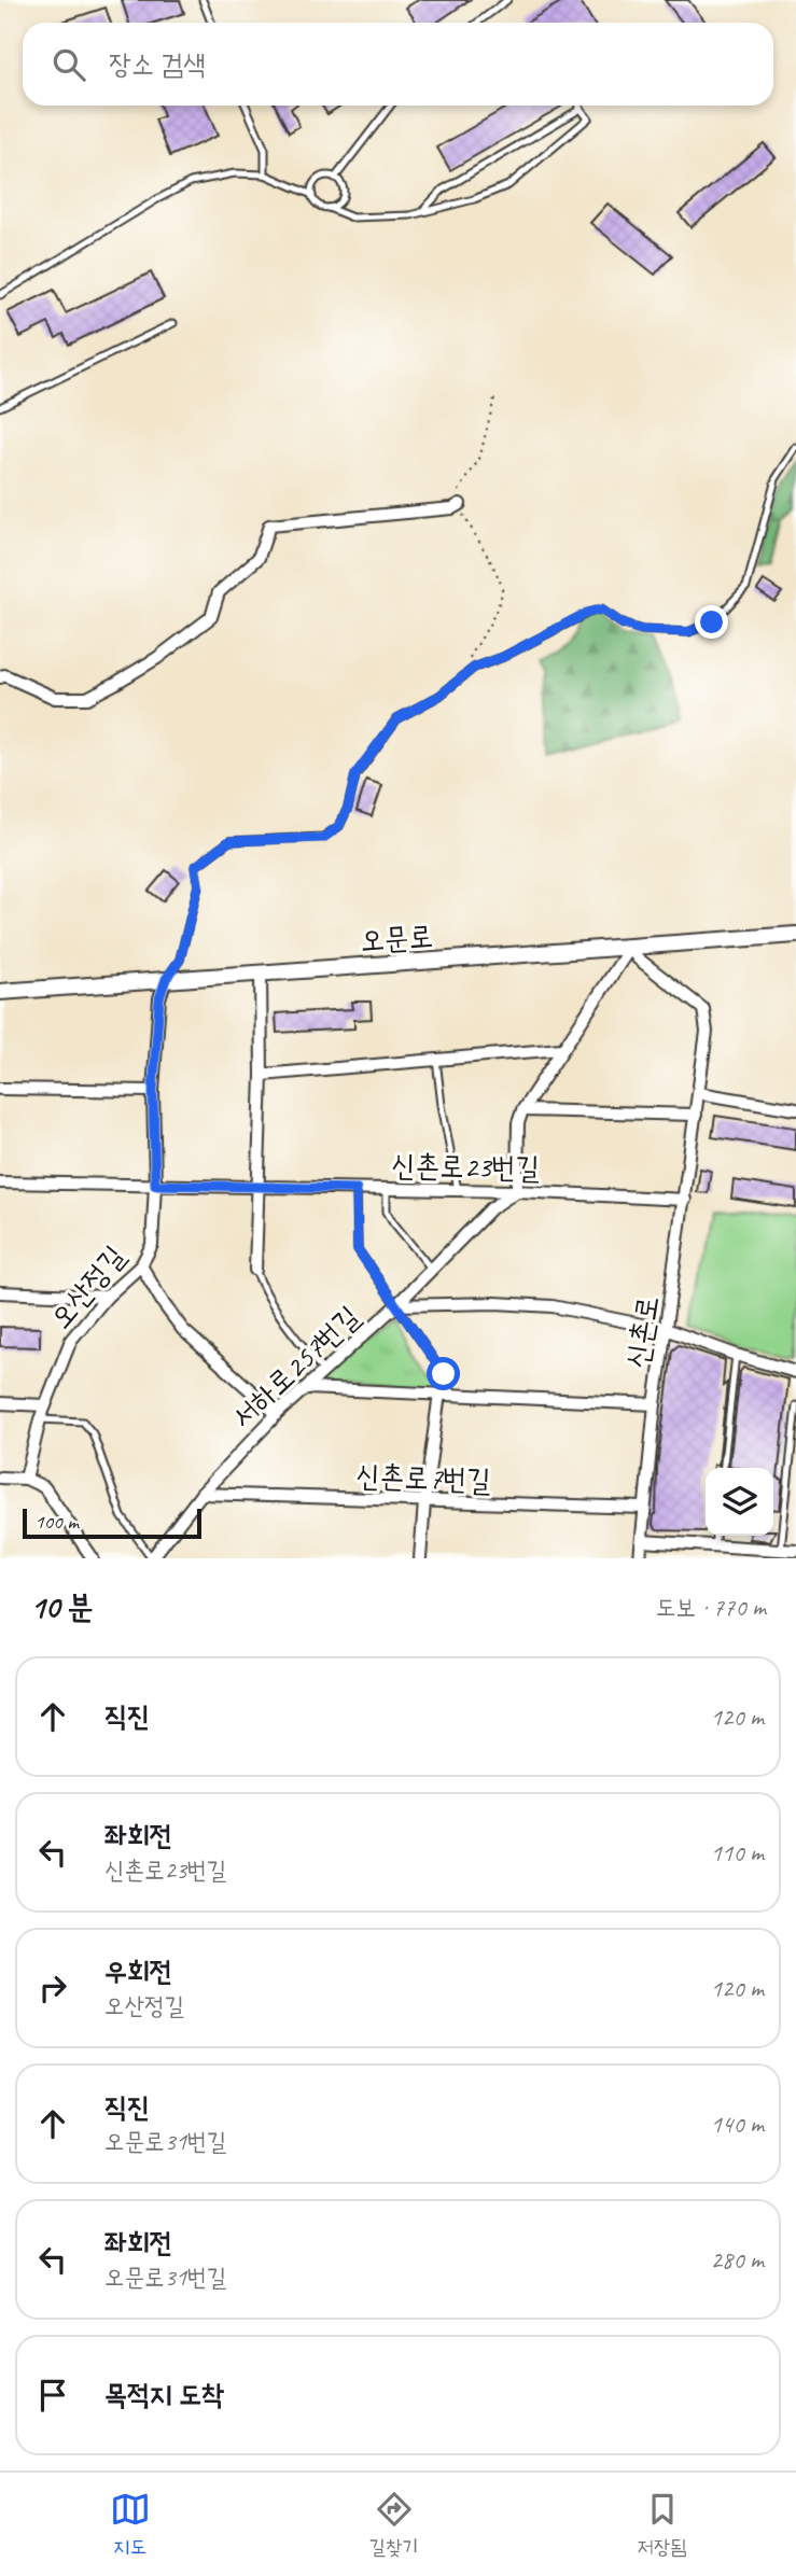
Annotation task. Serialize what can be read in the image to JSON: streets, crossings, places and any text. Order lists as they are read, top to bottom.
{
  "streets": {
    "street": [
      "오문로",
      "신촌로23번길",
      "오산정길",
      "신촌로",
      "서하로257번길",
      "신촌로7번길"
    ]
  },
  "crossings": [
    ["오문로", "오산정길"],
    ["오문로", "신촌로"],
    ["신촌로23번길", "오산정길"],
    ["신촌로23번길", "신촌로"],
    ["신촌로23번길", "서하로257번길"],
    ["오산정길", "서하로257번길"],
    ["신촌로", "신촌로7번길"],
    ["서하로257번길", "신촌로7번길"]
  ],
  "scale_bar": "100 m",
  "page": {
    "search": "장소 검색",
    "scale": "100 m",
    "heading": ["10 분", "도보 · 770 m"],
    "list": [
      ["직진", "120 m"],
      ["좌회전", "신촌로23번길", "110 m"],
      ["우회전", "오산정길", "120 m"],
      ["직진", "오문로31번길", "140 m"],
      ["좌회전", "오문로31번길", "280 m"],
      "목적지 도착"
    ],
    "nav": ["지도", "길찾기", "저장됨"]
  }
}
